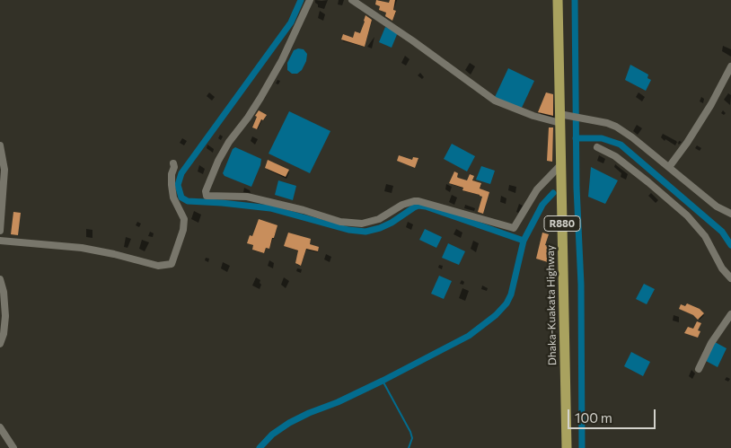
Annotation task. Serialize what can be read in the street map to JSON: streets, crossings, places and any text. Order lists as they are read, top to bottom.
{
  "streets": {
    "main road": ["R880", "Dhaka-Kuakata Highway"]
  },
  "scale_bar": "100 m"
}
